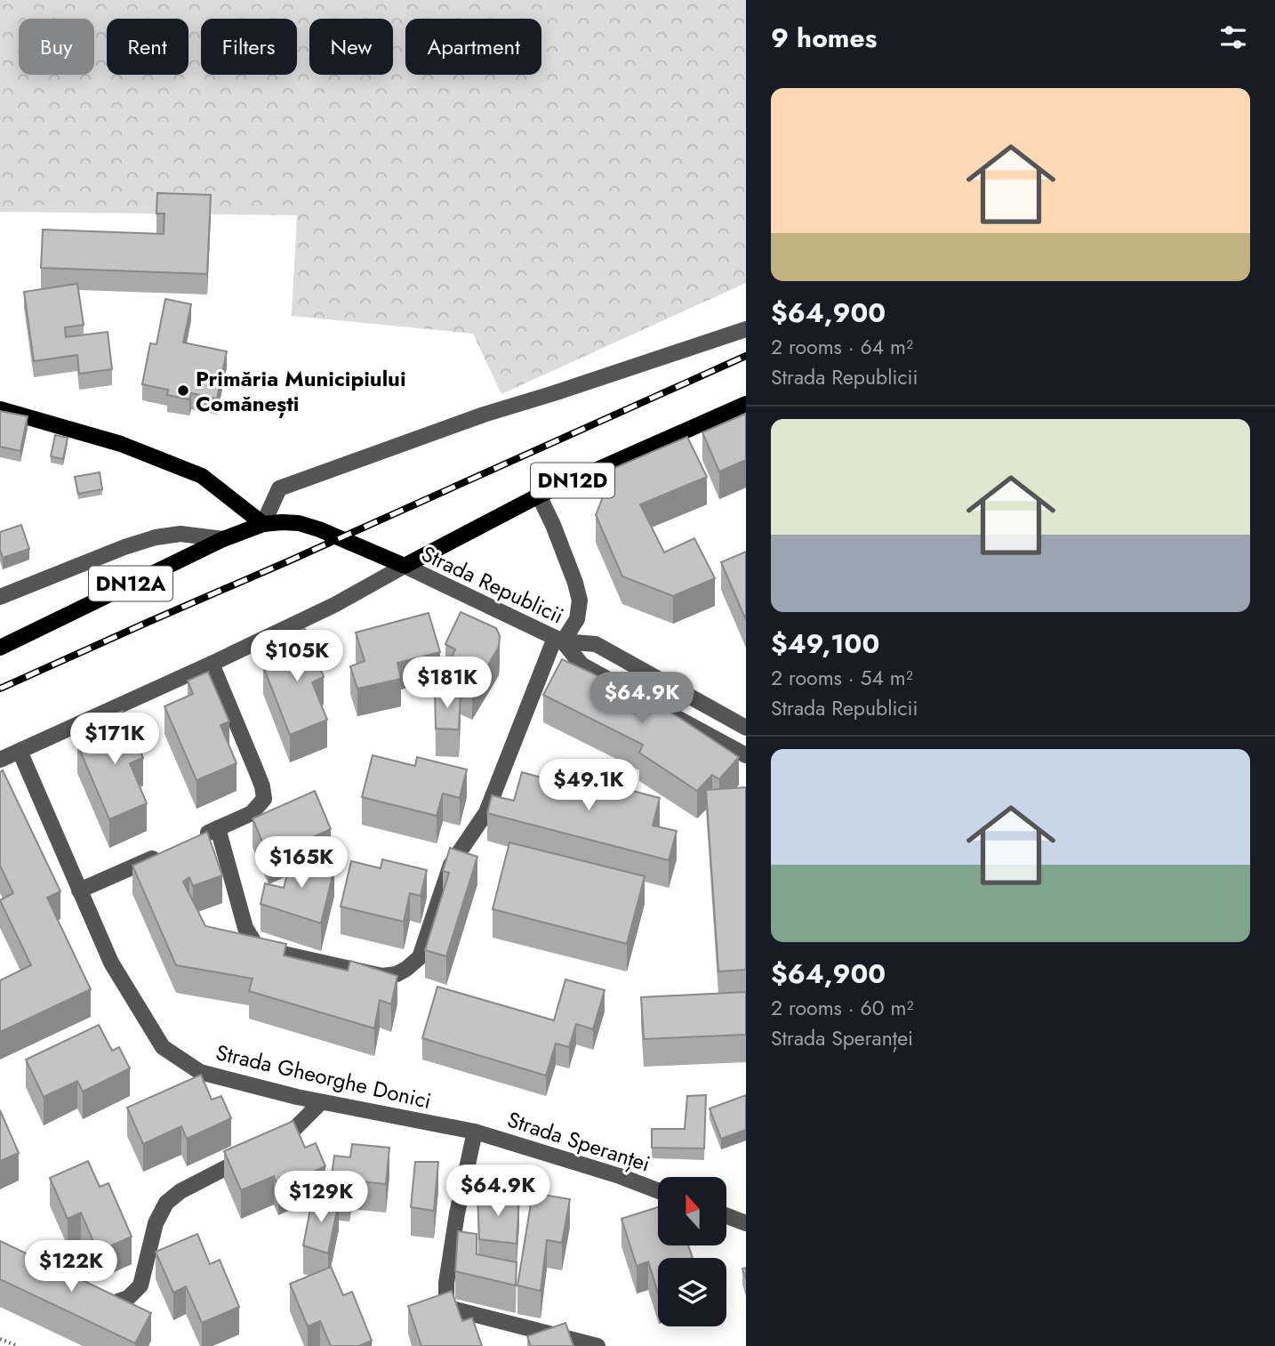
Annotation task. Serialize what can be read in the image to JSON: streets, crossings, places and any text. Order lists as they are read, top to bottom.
{
  "streets": {
    "main road": ["DN12D", "DN12A"],
    "street": ["Strada Republicii", "Strada Gheorghe Donici", "Strada Speranței"]
  },
  "crossings": [
    ["DN12D", "DN12A"],
    ["DN12D", "Strada Republicii"],
    ["DN12A", "Strada Republicii"],
    ["Strada Gheorghe Donici", "Strada Speranței"]
  ],
  "places": ["Primăria Municipiului Comănești"],
  "north": "top",
  "page": {
    "heading": "9 homes",
    "chip": [
      "Buy",
      "Rent",
      "Filters",
      "New",
      "Apartment"
    ],
    "list": [
      {
        "name": "$64,900",
        "note": "2 rooms · 64 m² · Strada Republicii"
      },
      {
        "name": "$49,100",
        "note": "2 rooms · 54 m² · Strada Republicii"
      },
      {
        "name": "$64,900",
        "note": "2 rooms · 60 m² · Strada Speranței"
      }
    ],
    "price": [
      "$105K",
      "$181K",
      "$64.9K",
      "$171K",
      "$49.1K",
      "$165K",
      "$64.9K",
      "$129K",
      "$122K"
    ]
  }
}
